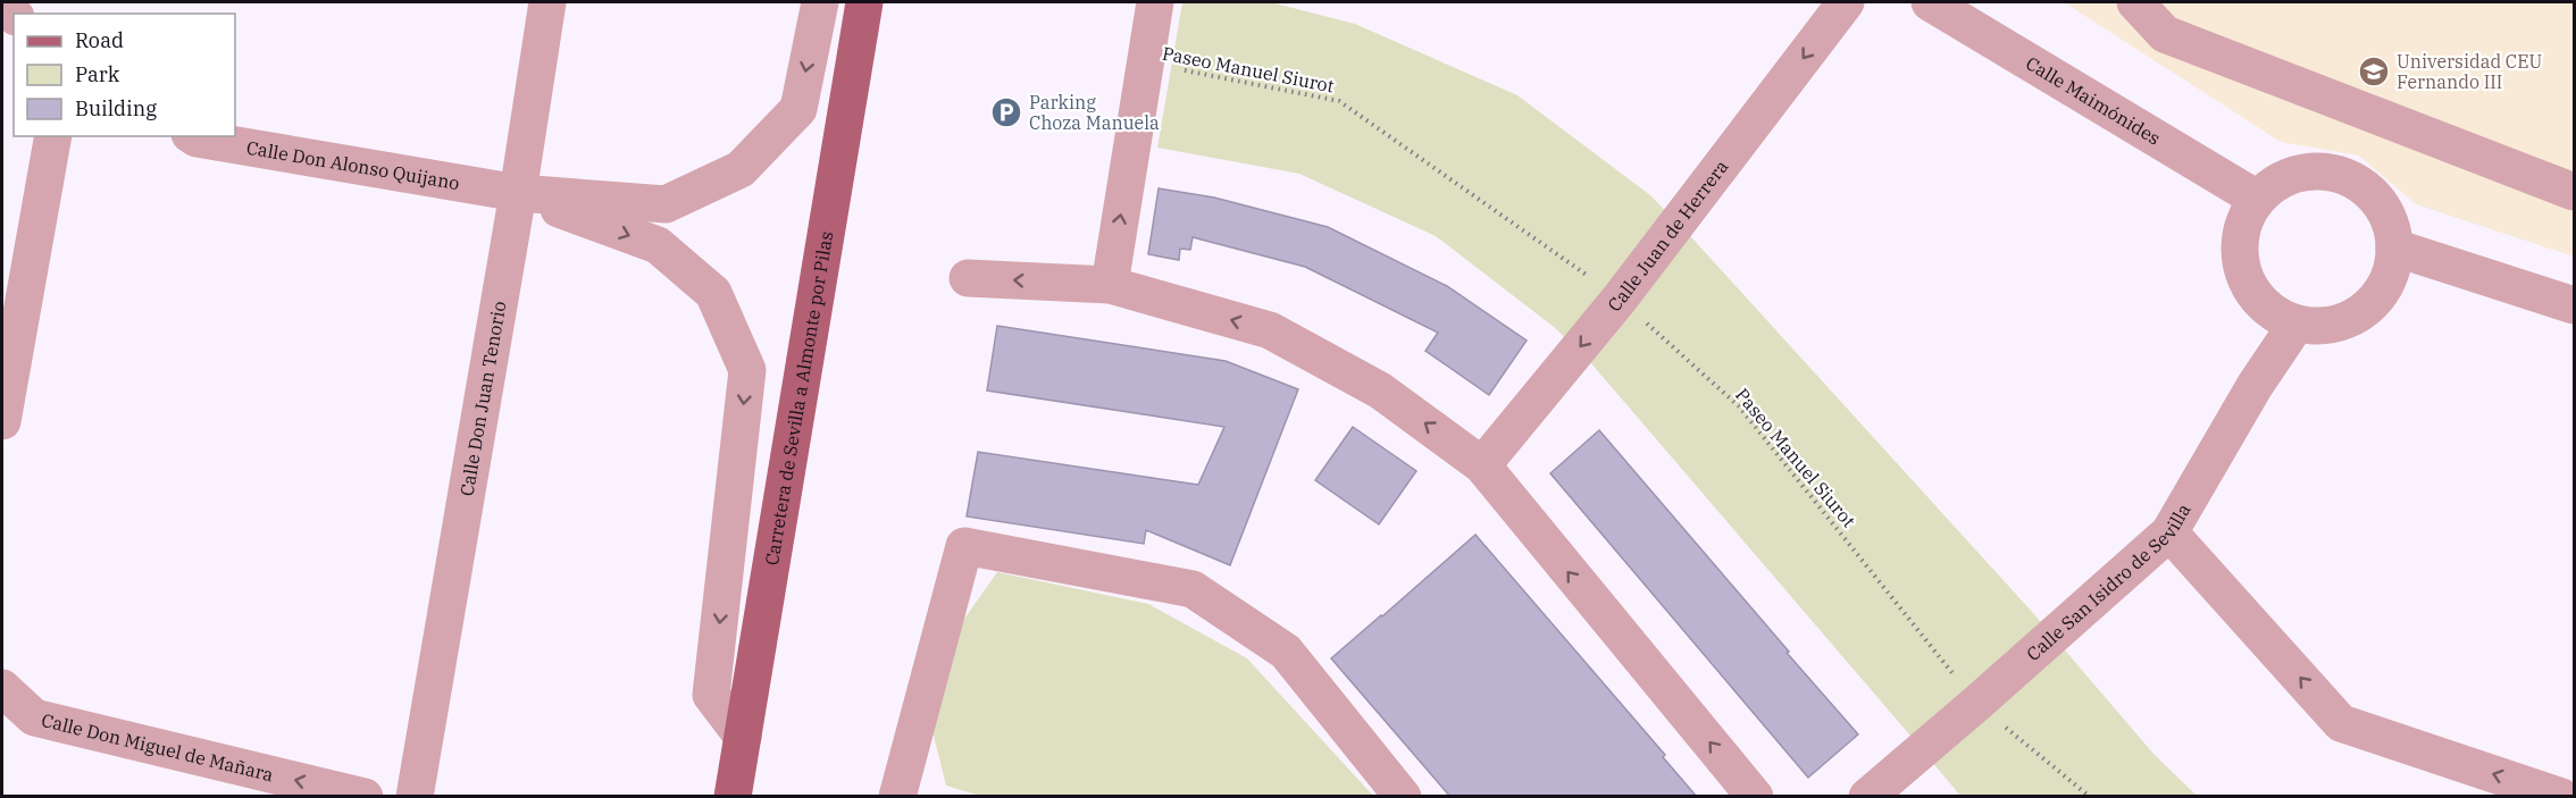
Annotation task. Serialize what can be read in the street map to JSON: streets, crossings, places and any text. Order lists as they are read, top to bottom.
{
  "streets": {
    "main road": ["Carretera de Sevilla a Almonte por Pilas"],
    "street": [
      "Calle Maimónides",
      "Calle Don Alonso Quijano",
      "Calle Juan de Herrera",
      "Calle Don Juan Tenorio",
      "Calle San Isidro de Sevilla",
      "Calle Don Miguel de Mañara"
    ],
    "path": ["Paseo Manuel Siurot"]
  },
  "crossings": [
    ["Paseo Manuel Siurot", "Calle Juan de Herrera"],
    ["Paseo Manuel Siurot", "Calle San Isidro de Sevilla"],
    ["Calle Maimónides", "Calle San Isidro de Sevilla"],
    ["Calle Don Alonso Quijano", "Calle Don Juan Tenorio"]
  ],
  "one_way": ["Calle Juan de Herrera", "Calle Don Miguel de Mañara"],
  "places": {
    "school or university": ["Universidad CEU Fernando III"],
    "parking": ["Parking Choza Manuela"]
  },
  "legend": ["Road", "Park", "Building"]
}
